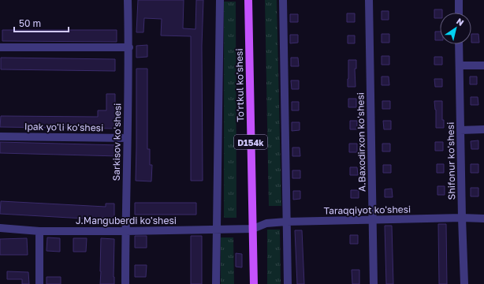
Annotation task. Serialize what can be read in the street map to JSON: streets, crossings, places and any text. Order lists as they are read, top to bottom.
{
  "streets": {
    "main road": ["To'rtkul ko'shesi", "D154k"],
    "street": [
      "Ipak yo'li ko'shesi",
      "Sarkisov ko'shesi",
      "A.Baxodirxon ko'shesi",
      "Shifonur ko'shesi",
      "Taraqqiyot ko'shesi",
      "J.Manguberdi ko'shesi"
    ]
  },
  "crossings": [
    ["To'rtkul ko'shesi", "Taraqqiyot ko'shesi"],
    ["To'rtkul ko'shesi", "J.Manguberdi ko'shesi"],
    ["Ipak yo'li ko'shesi", "Sarkisov ko'shesi"],
    ["Sarkisov ko'shesi", "J.Manguberdi ko'shesi"],
    ["A.Baxodirxon ko'shesi", "Taraqqiyot ko'shesi"],
    ["Shifonur ko'shesi", "Taraqqiyot ko'shesi"],
    ["Taraqqiyot ko'shesi", "J.Manguberdi ko'shesi"]
  ],
  "scale_bar": "50 m",
  "north": "top right"
}
